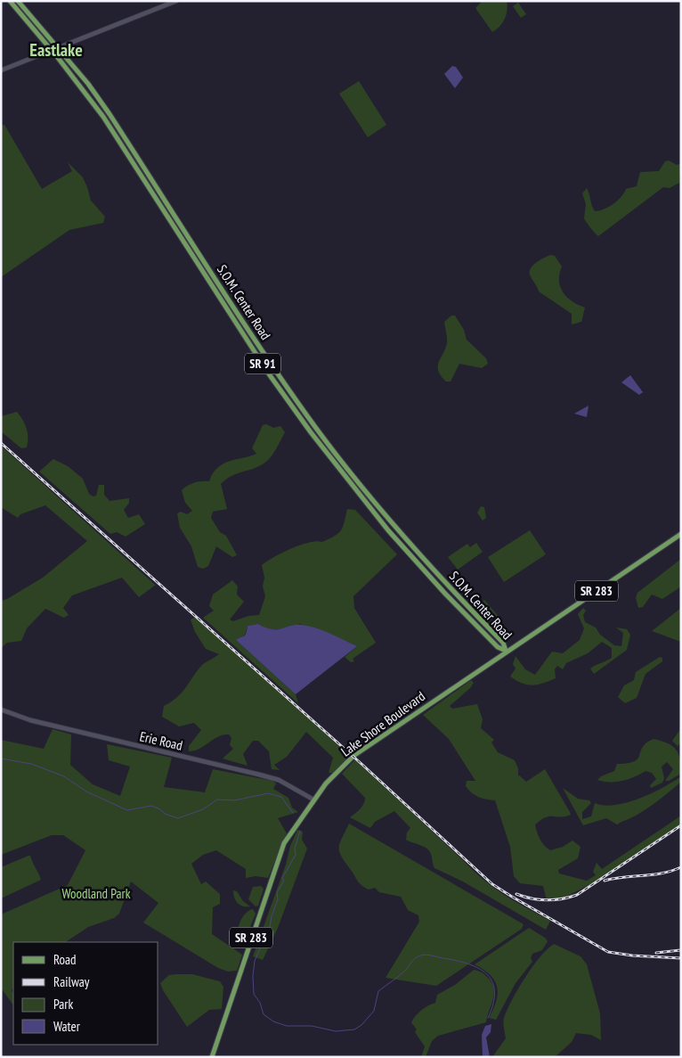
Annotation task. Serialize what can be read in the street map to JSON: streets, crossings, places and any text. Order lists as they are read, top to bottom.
{
  "streets": {
    "main road": [
      "S.O.M. Center Road",
      "SR 91",
      "SR 283",
      "Lake Shore Boulevard"
    ],
    "street": ["Erie Road"]
  },
  "crossings": [
    ["S.O.M. Center Road", "Lake Shore Boulevard"],
    ["Lake Shore Boulevard", "Erie Road"]
  ],
  "districts": ["Eastlake"],
  "parks": ["Woodland Park"],
  "legend": [
    "Road",
    "Railway",
    "Park",
    "Water"
  ]
}
